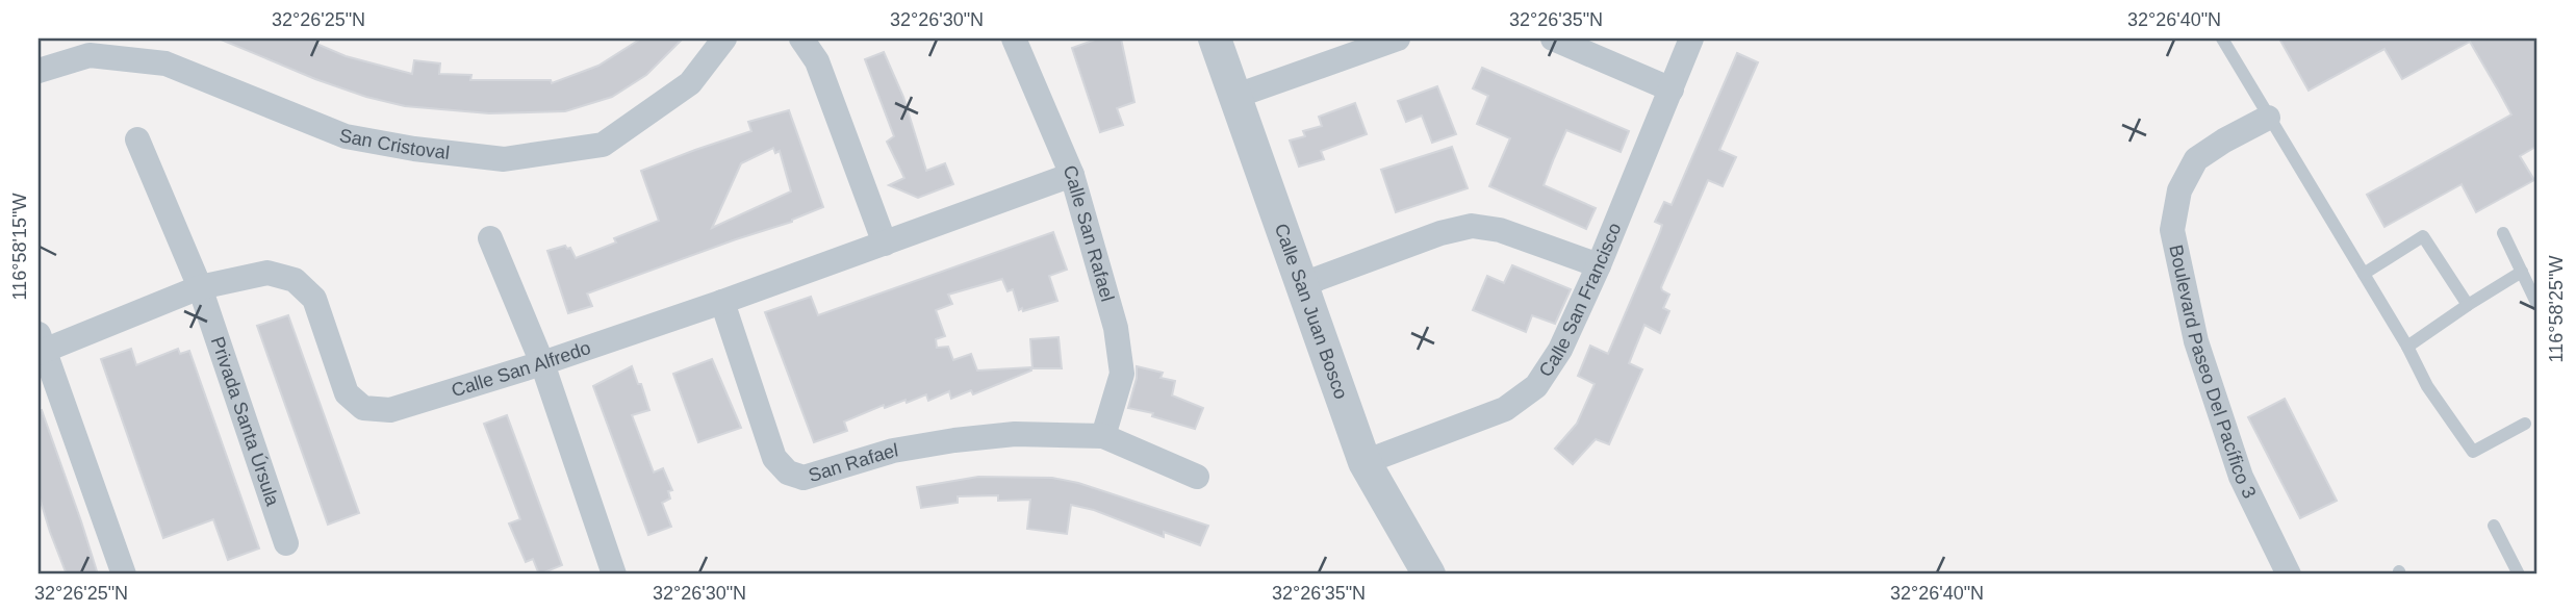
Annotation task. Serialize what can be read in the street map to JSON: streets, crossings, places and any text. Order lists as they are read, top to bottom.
{
  "streets": {
    "street": [
      "San Cristoval",
      "Calle San Rafael",
      "Calle San Francisco",
      "Calle San Juan Bosco",
      "Calle San Alfredo",
      "Boulevard Paseo Del Pacífico 3",
      "Privada Santa Úrsula",
      "San Rafael"
    ]
  },
  "crossings": [
    ["Calle San Rafael", "Calle San Alfredo"],
    ["Calle San Rafael", "San Rafael"],
    ["Calle San Francisco", "Calle San Juan Bosco"],
    ["Calle San Alfredo", "Privada Santa Úrsula"],
    ["Calle San Alfredo", "San Rafael"]
  ],
  "coordinates": [
    "32°26'25\"N",
    "32°26'30\"N",
    "32°26'35\"N",
    "32°26'40\"N",
    "116°58'15\"W",
    "116°58'25\"W"
  ]
}
